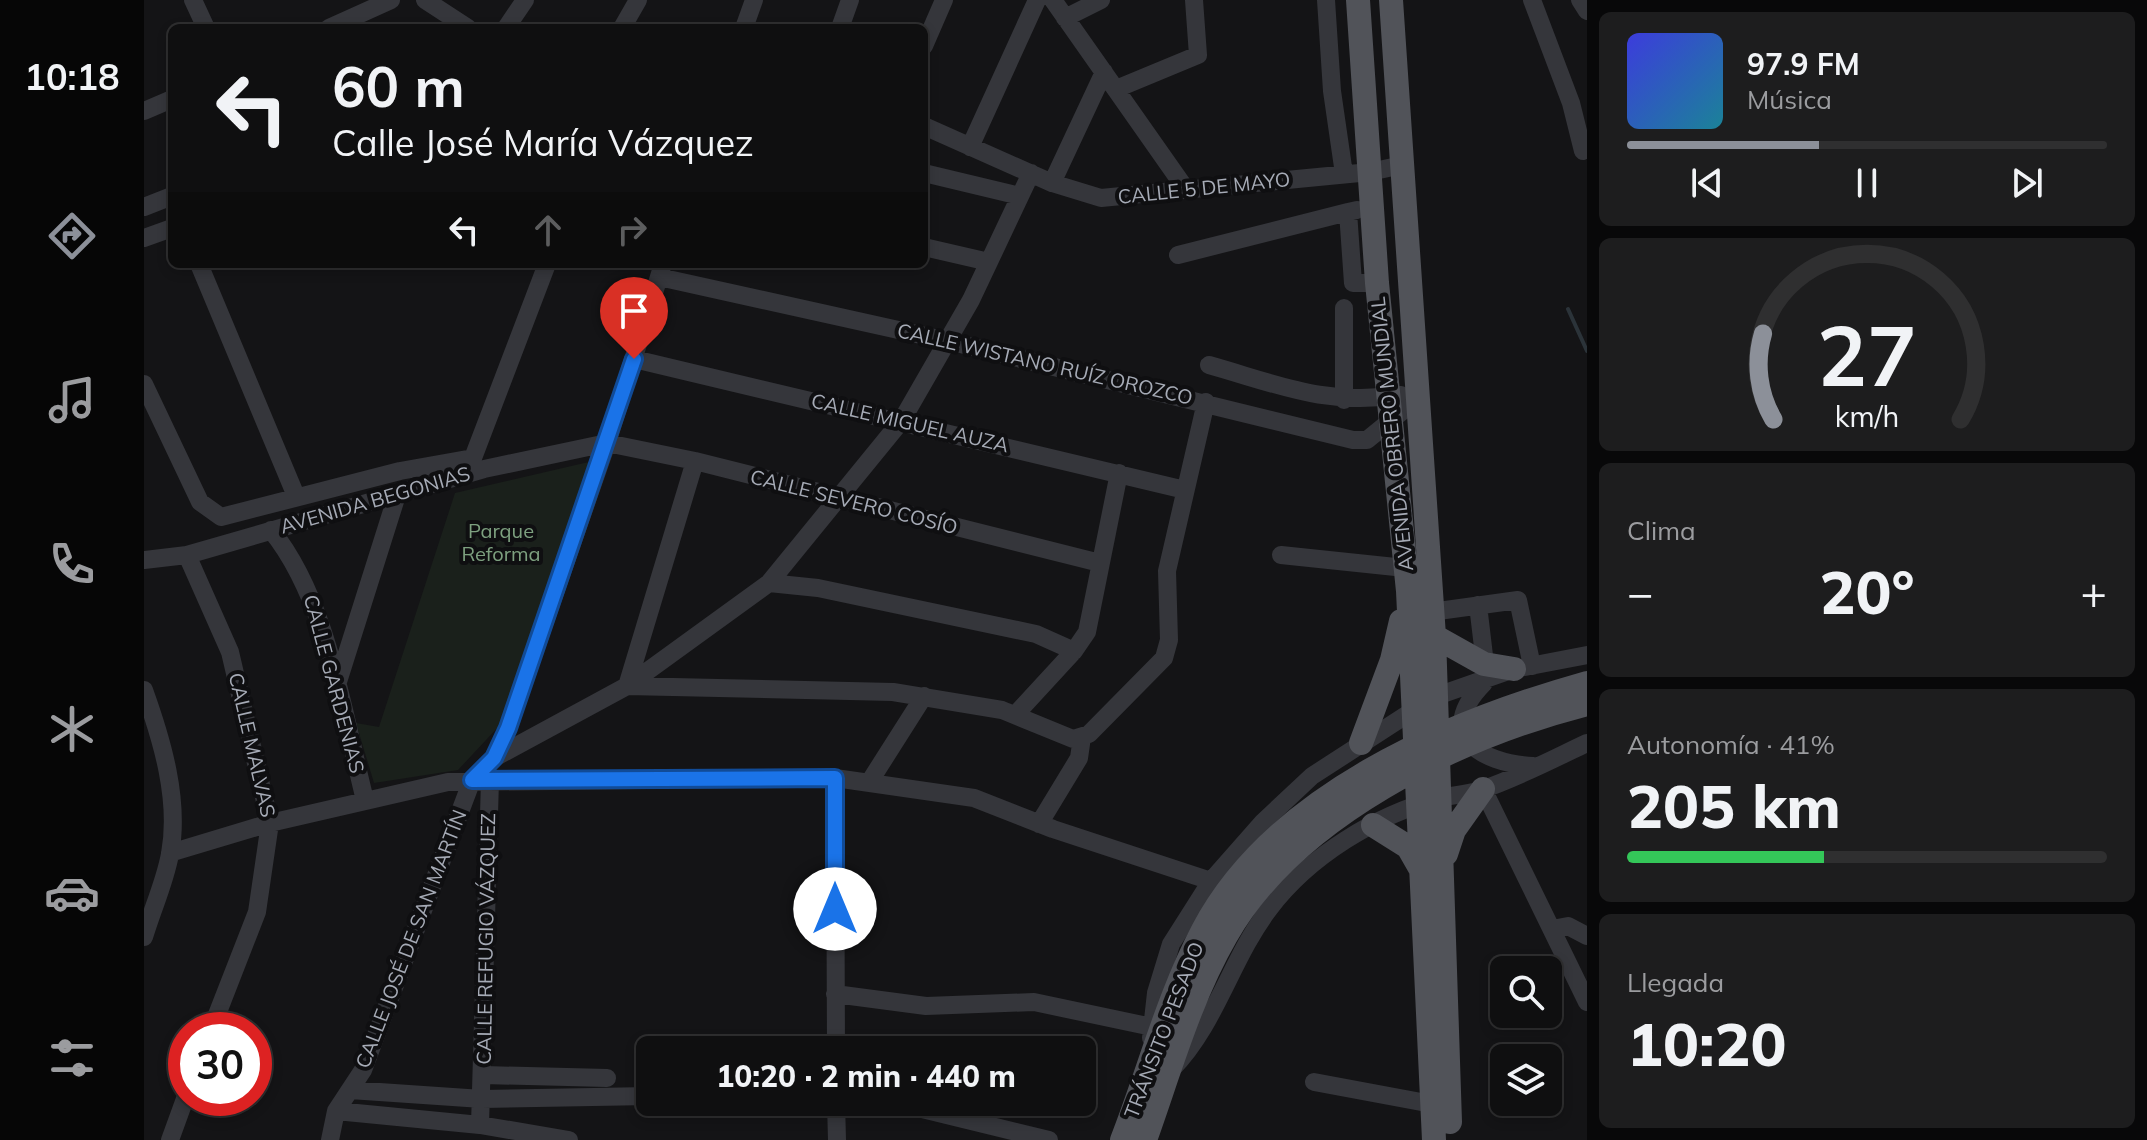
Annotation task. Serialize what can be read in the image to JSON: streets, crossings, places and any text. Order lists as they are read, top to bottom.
{
  "streets": {
    "main road": ["AVENIDA OBRERO MUNDIAL", "TRÁNSITO PESADO"],
    "street": [
      "CALLE 5 DE MAYO",
      "CALLE WISTANO RUÍZ OROZCO",
      "CALLE MIGUEL AUZA",
      "AVENIDA BEGONIAS",
      "CALLE SEVERO COSÍO",
      "CALLE GARDENIAS",
      "CALLE MALVAS",
      "CALLE JOSÉ DE SAN MARTÍN",
      "CALLE REFUGIO VÁZQUEZ"
    ]
  },
  "crossings": [
    ["CALLE 5 DE MAYO", "AVENIDA OBRERO MUNDIAL"],
    ["CALLE WISTANO RUÍZ OROZCO", "AVENIDA OBRERO MUNDIAL"],
    ["AVENIDA BEGONIAS", "CALLE SEVERO COSÍO"],
    ["AVENIDA BEGONIAS", "CALLE GARDENIAS"],
    ["AVENIDA BEGONIAS", "CALLE MALVAS"],
    ["CALLE JOSÉ DE SAN MARTÍN", "CALLE REFUGIO VÁZQUEZ"]
  ],
  "parks": ["Parque Reforma"],
  "page": {
    "tabs": "10:18",
    "turn": ["60 m", "Calle José María Vázquez"],
    "song": ["97.9 FM", "Música"],
    "tile": [
      "Clima",
      ["Autonomía · 41%", "205 km"],
      ["Llegada", "10:20"]
    ],
    "heat": ["−", "20°", "+"],
    "limit": "30",
    "trip": "10:20 · 2 min · 440 m",
    "gauge": ["27", "km/h"]
  }
}
